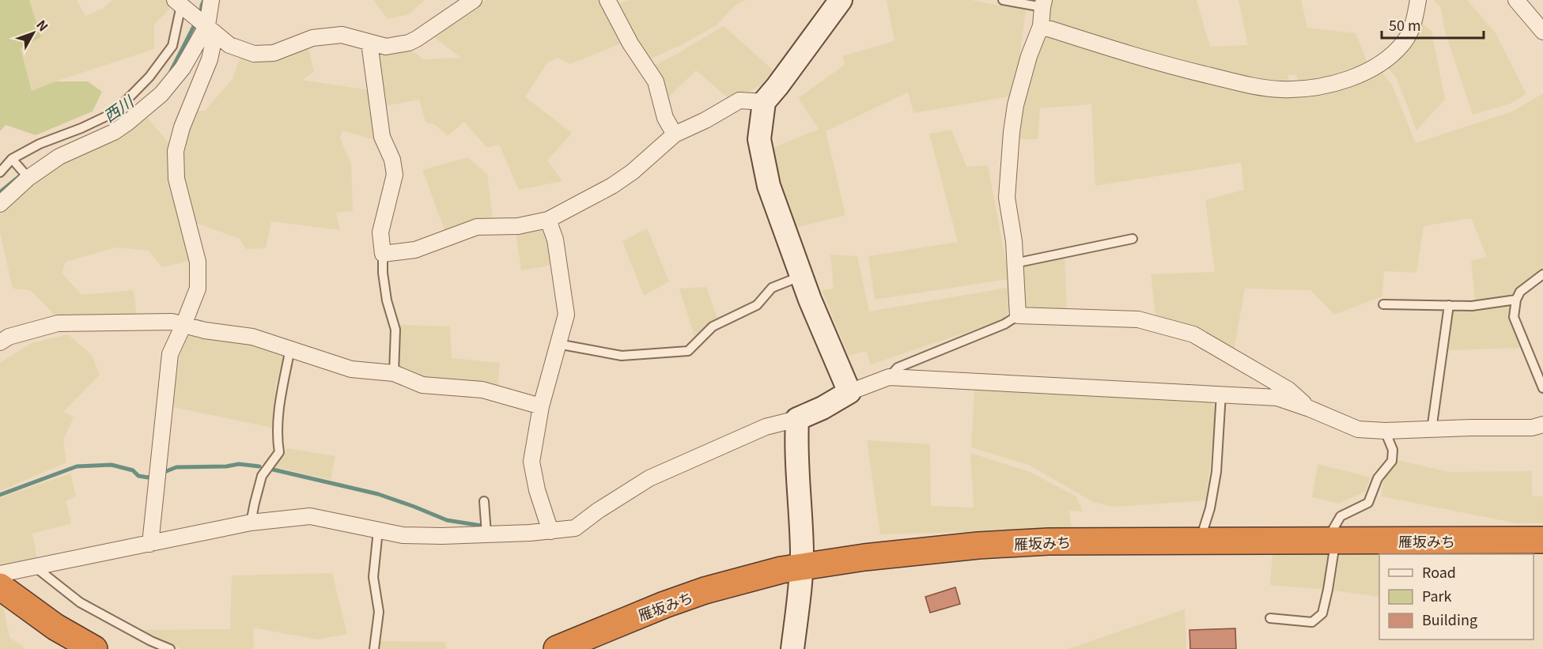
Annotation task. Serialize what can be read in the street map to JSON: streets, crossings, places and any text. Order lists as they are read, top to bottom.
{
  "streets": {
    "highway": ["雁坂みち"]
  },
  "water": ["西川"],
  "legend": ["Road", "Park", "Building"],
  "scale_bar": "50 m",
  "north": "top right"
}
